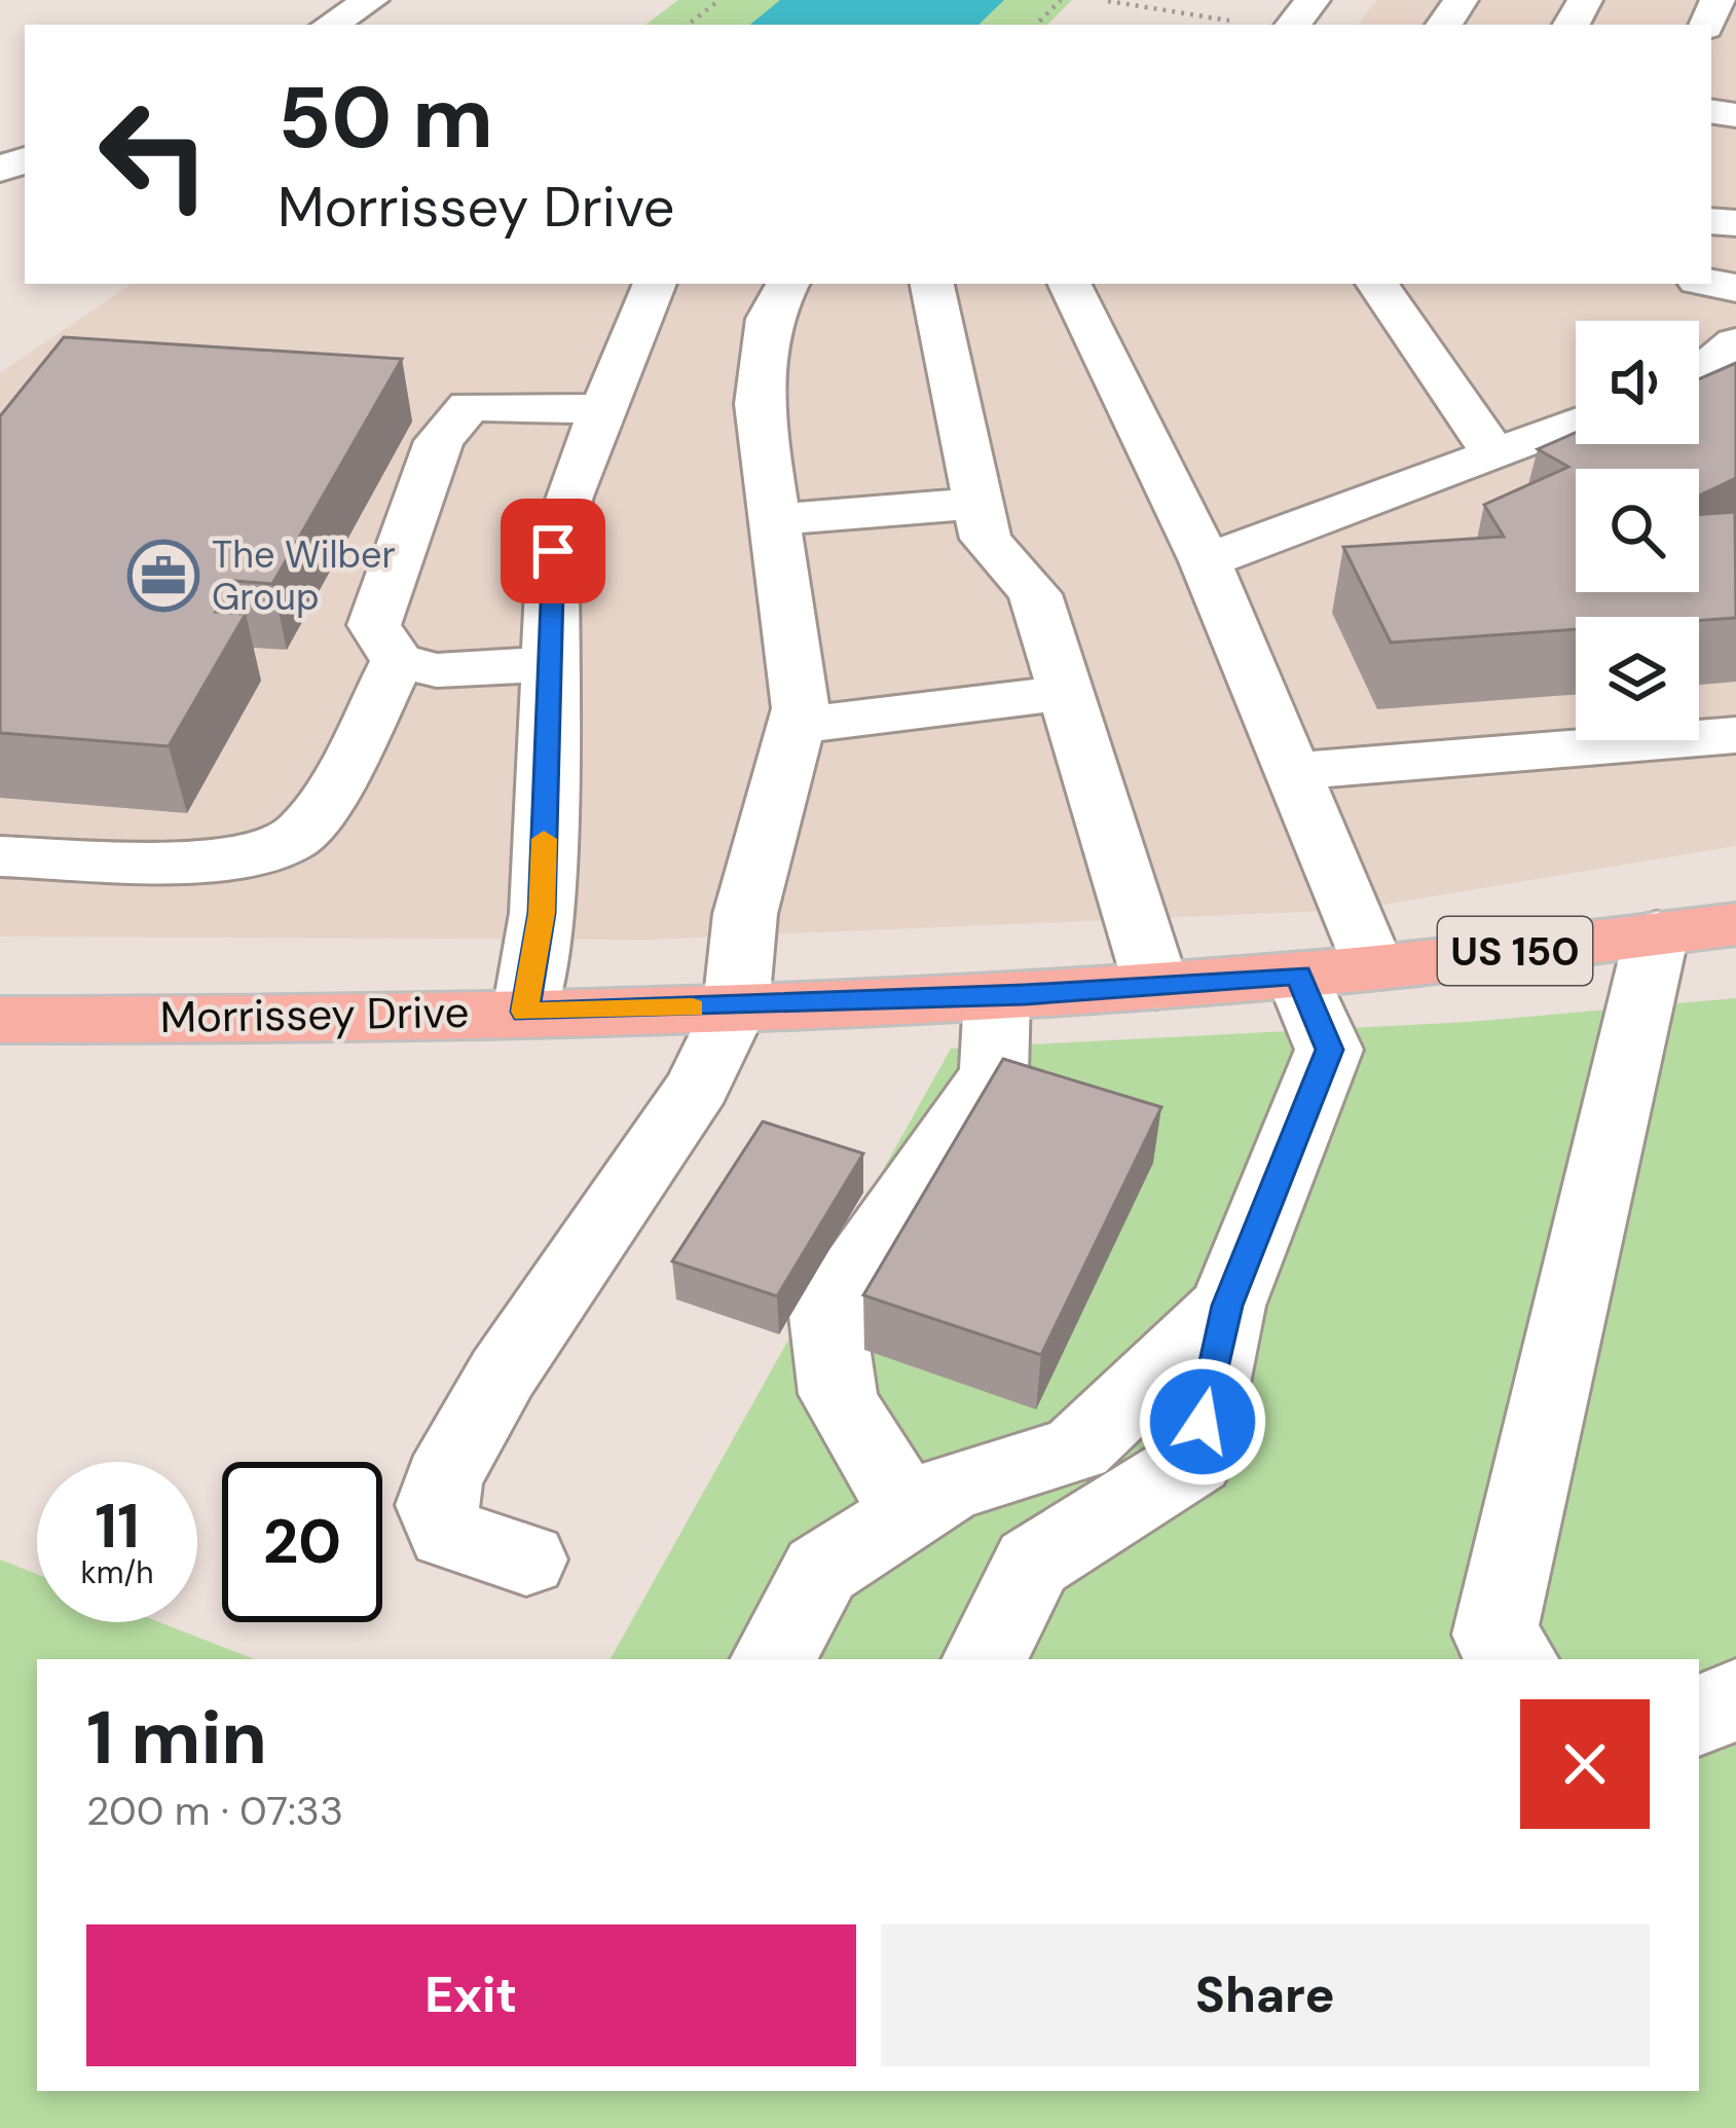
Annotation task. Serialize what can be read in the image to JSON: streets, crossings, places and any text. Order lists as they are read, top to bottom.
{
  "streets": {
    "main road": ["US 150", "Morrissey Drive"]
  },
  "places": {
    "office": ["The Wilber Group"]
  },
  "page": {
    "turn": ["50 m", "Morrissey Drive"],
    "speed": "11 km/h",
    "limit": "20",
    "heading": ["1 min", "200 m · 07:33"],
    "buttons": ["Exit", "Share"]
  }
}
